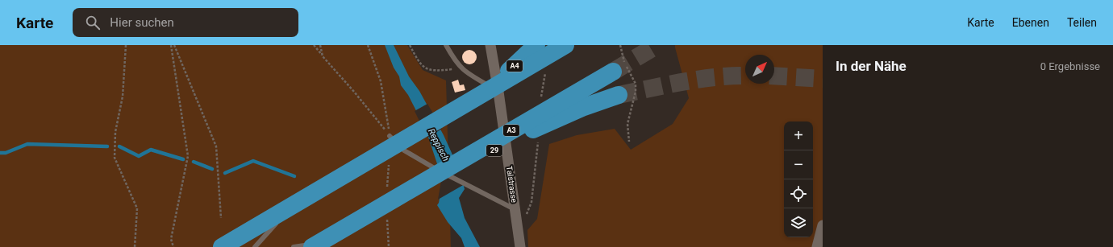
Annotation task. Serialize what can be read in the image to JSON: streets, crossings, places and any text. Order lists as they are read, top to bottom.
{
  "streets": {
    "highway": ["A4", "A3", "29"],
    "street": ["Talstrasse"]
  },
  "crossings": [
    ["A4", "Talstrasse"],
    ["A3", "29"]
  ],
  "water": ["Reppisch"],
  "north": "top right",
  "page": {
    "header": "Karte",
    "search": "Hier suchen",
    "nav": ["Karte", "Ebenen", "Teilen"],
    "heading": ["In der Nähe", "0 Ergebnisse"],
    "map_buttons": ["+", "−"]
  }
}
